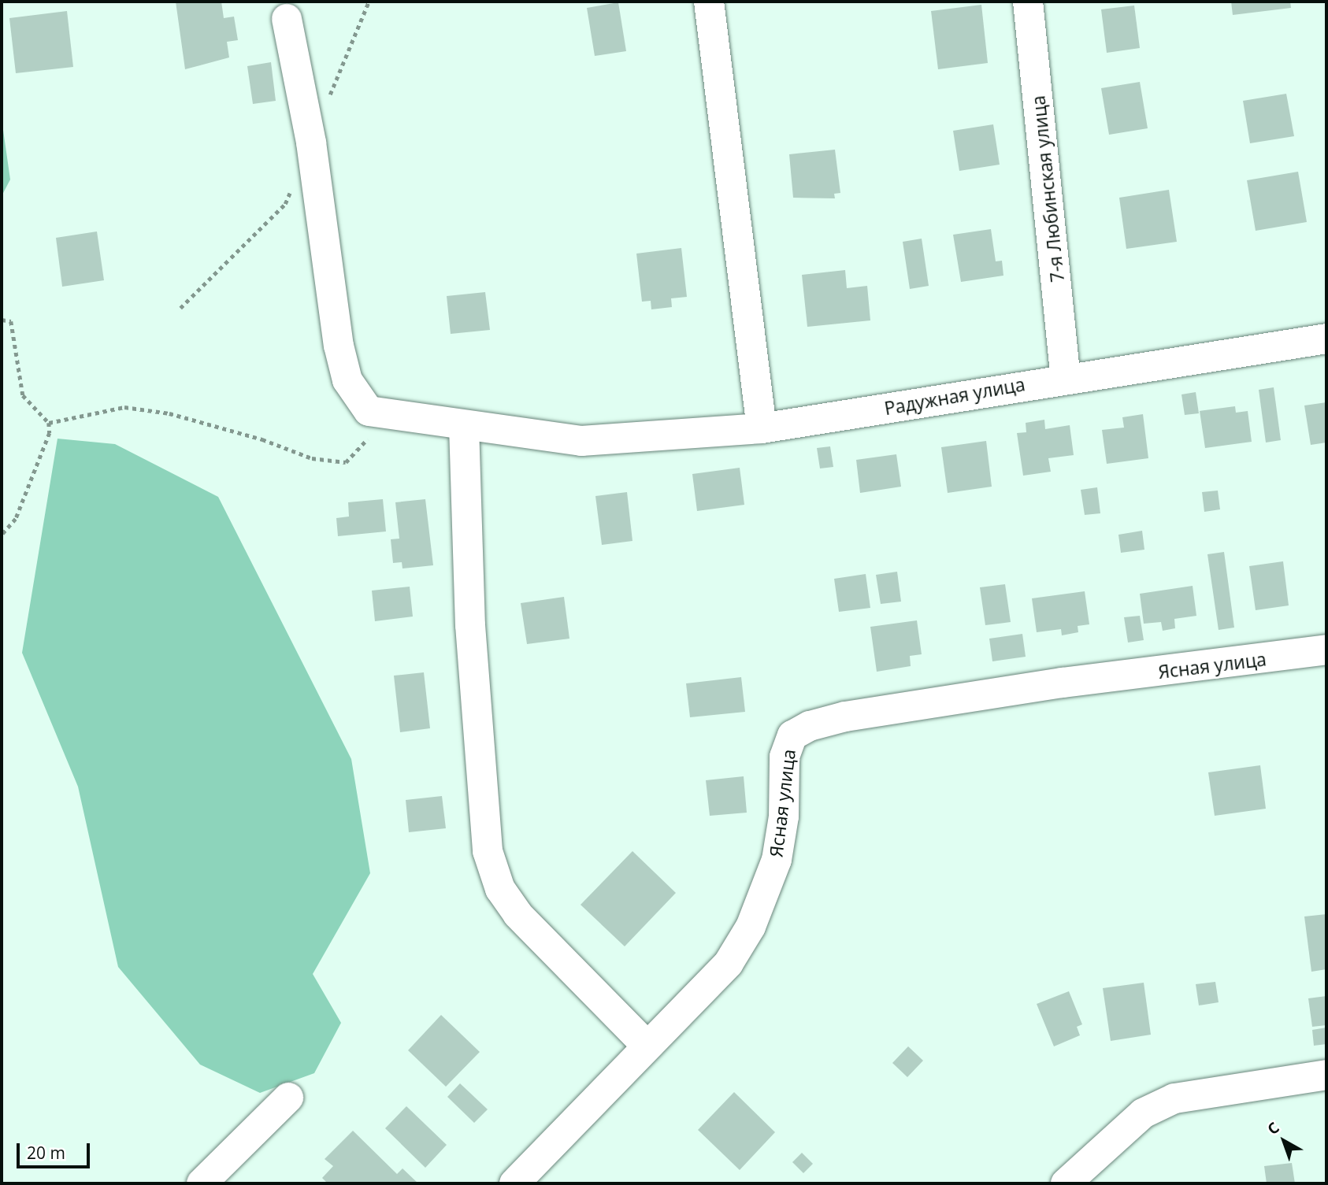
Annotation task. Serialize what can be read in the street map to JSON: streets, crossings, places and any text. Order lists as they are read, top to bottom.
{
  "streets": {
    "street": ["7-я Любинская улица", "Радужная улица", "Ясная улица"]
  },
  "crossings": [
    ["7-я Любинская улица", "Радужная улица"]
  ],
  "scale_bar": "20 m",
  "north": "top left"
}
